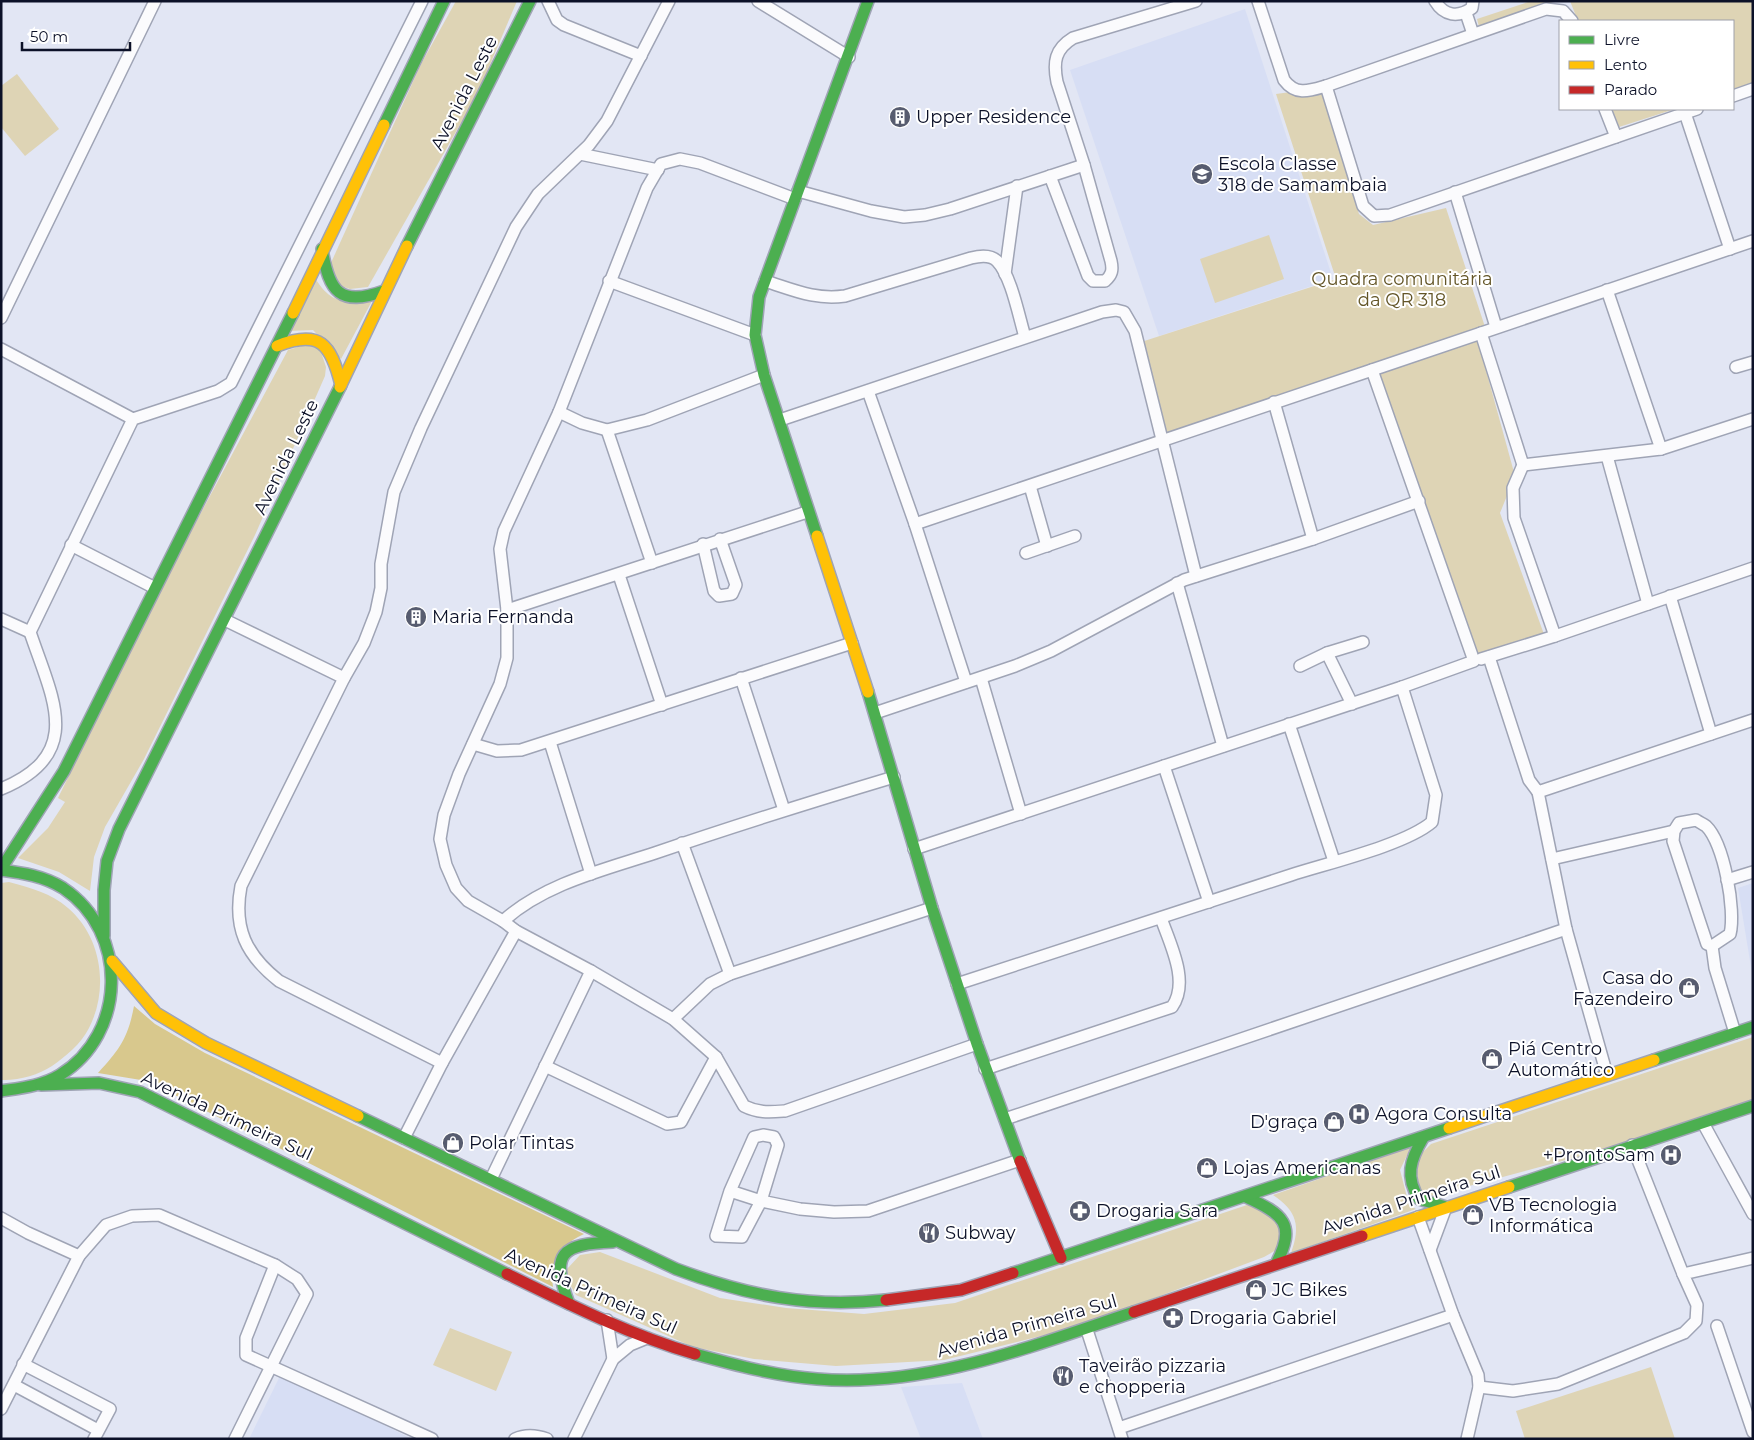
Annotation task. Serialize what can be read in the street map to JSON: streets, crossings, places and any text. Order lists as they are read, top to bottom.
{
  "streets": {
    "main road": ["Avenida Leste", "Avenida Primeira Sul"]
  },
  "parks": ["Quadra comunitária da QR 318"],
  "places": {
    "building": ["Upper Residence", "Maria Fernanda"],
    "school or university": ["Escola Classe 318 de Samambaia"],
    "shop": [
      "Casa do Fazendeiro",
      "Piá Centro Automático",
      "D'graça",
      "Polar Tintas",
      "Lojas Americanas",
      "VB Tecnologia Informática",
      "JC Bikes"
    ],
    "hospital": ["Agora Consulta", "+ProntoSam"],
    "pharmacy": ["Drogaria Sara", "Drogaria Gabriel"],
    "restaurant": ["Subway", "Taveirão pizzaria e chopperia"]
  },
  "legend": ["Livre", "Lento", "Parado"],
  "scale_bar": "50 m"
}
